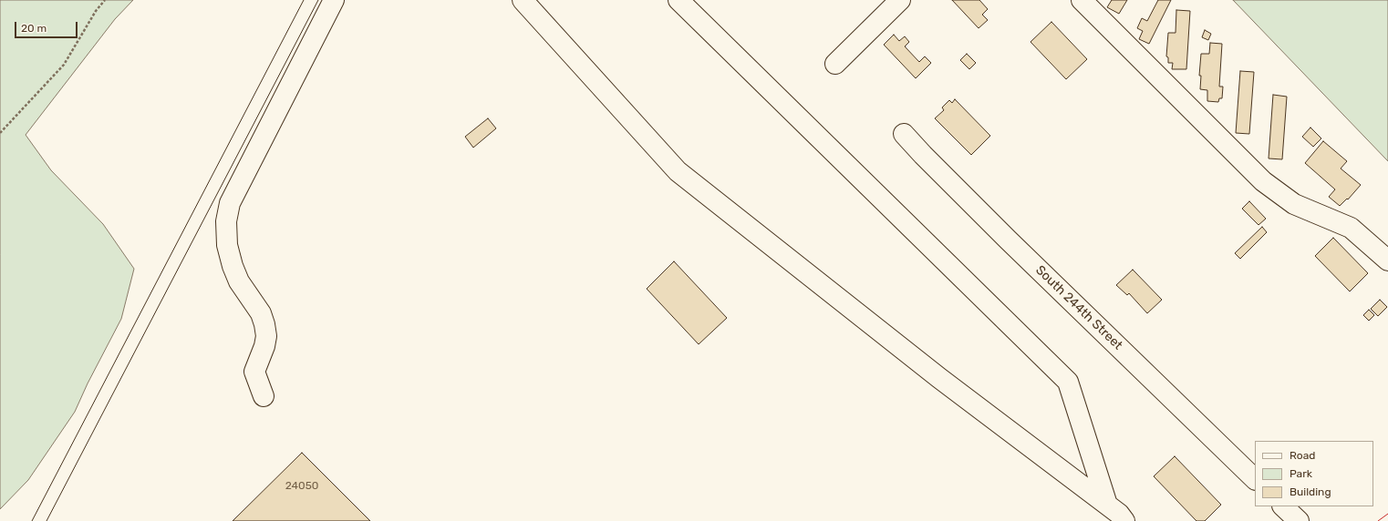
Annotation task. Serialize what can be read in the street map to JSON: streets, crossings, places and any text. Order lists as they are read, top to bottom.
{
  "streets": {
    "street": ["South 244th Street"]
  },
  "house_numbers": ["24050"],
  "legend": ["Road", "Park", "Building"],
  "scale_bar": "20 m"
}
